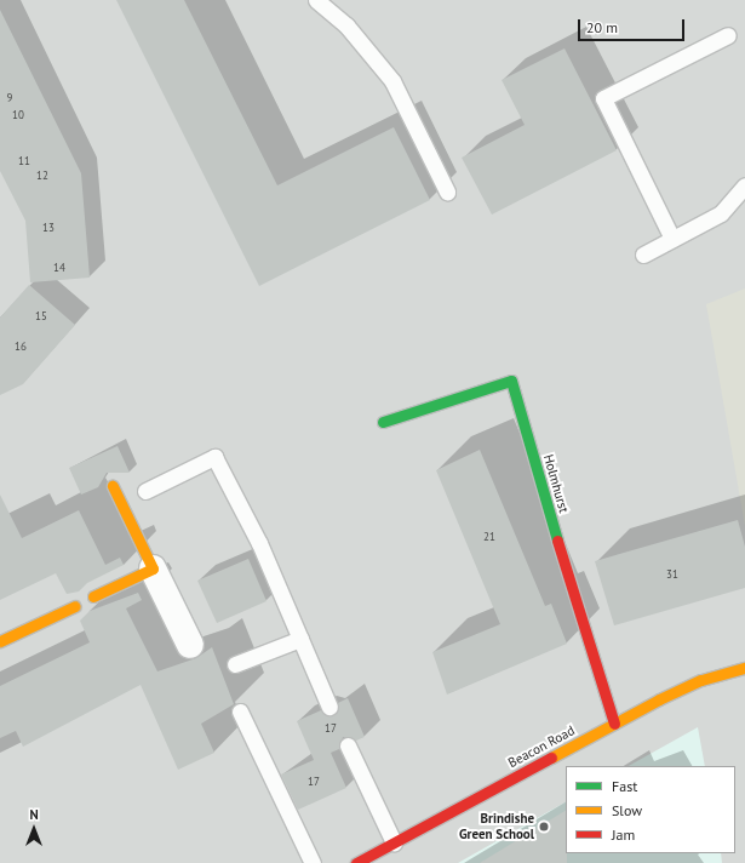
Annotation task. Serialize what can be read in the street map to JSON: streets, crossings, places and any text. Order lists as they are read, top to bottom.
{
  "streets": {
    "street": ["Holmhurst", "Beacon Road"]
  },
  "crossings": [
    ["Holmhurst", "Beacon Road"]
  ],
  "places": ["Brindishe Green School"],
  "house_numbers": [
    "9",
    "10",
    "11",
    "12",
    "13",
    "14",
    "15",
    "16",
    "21",
    "31",
    "17",
    "17"
  ],
  "legend": ["Fast", "Slow", "Jam"],
  "scale_bar": "20 m",
  "north": "top"
}
